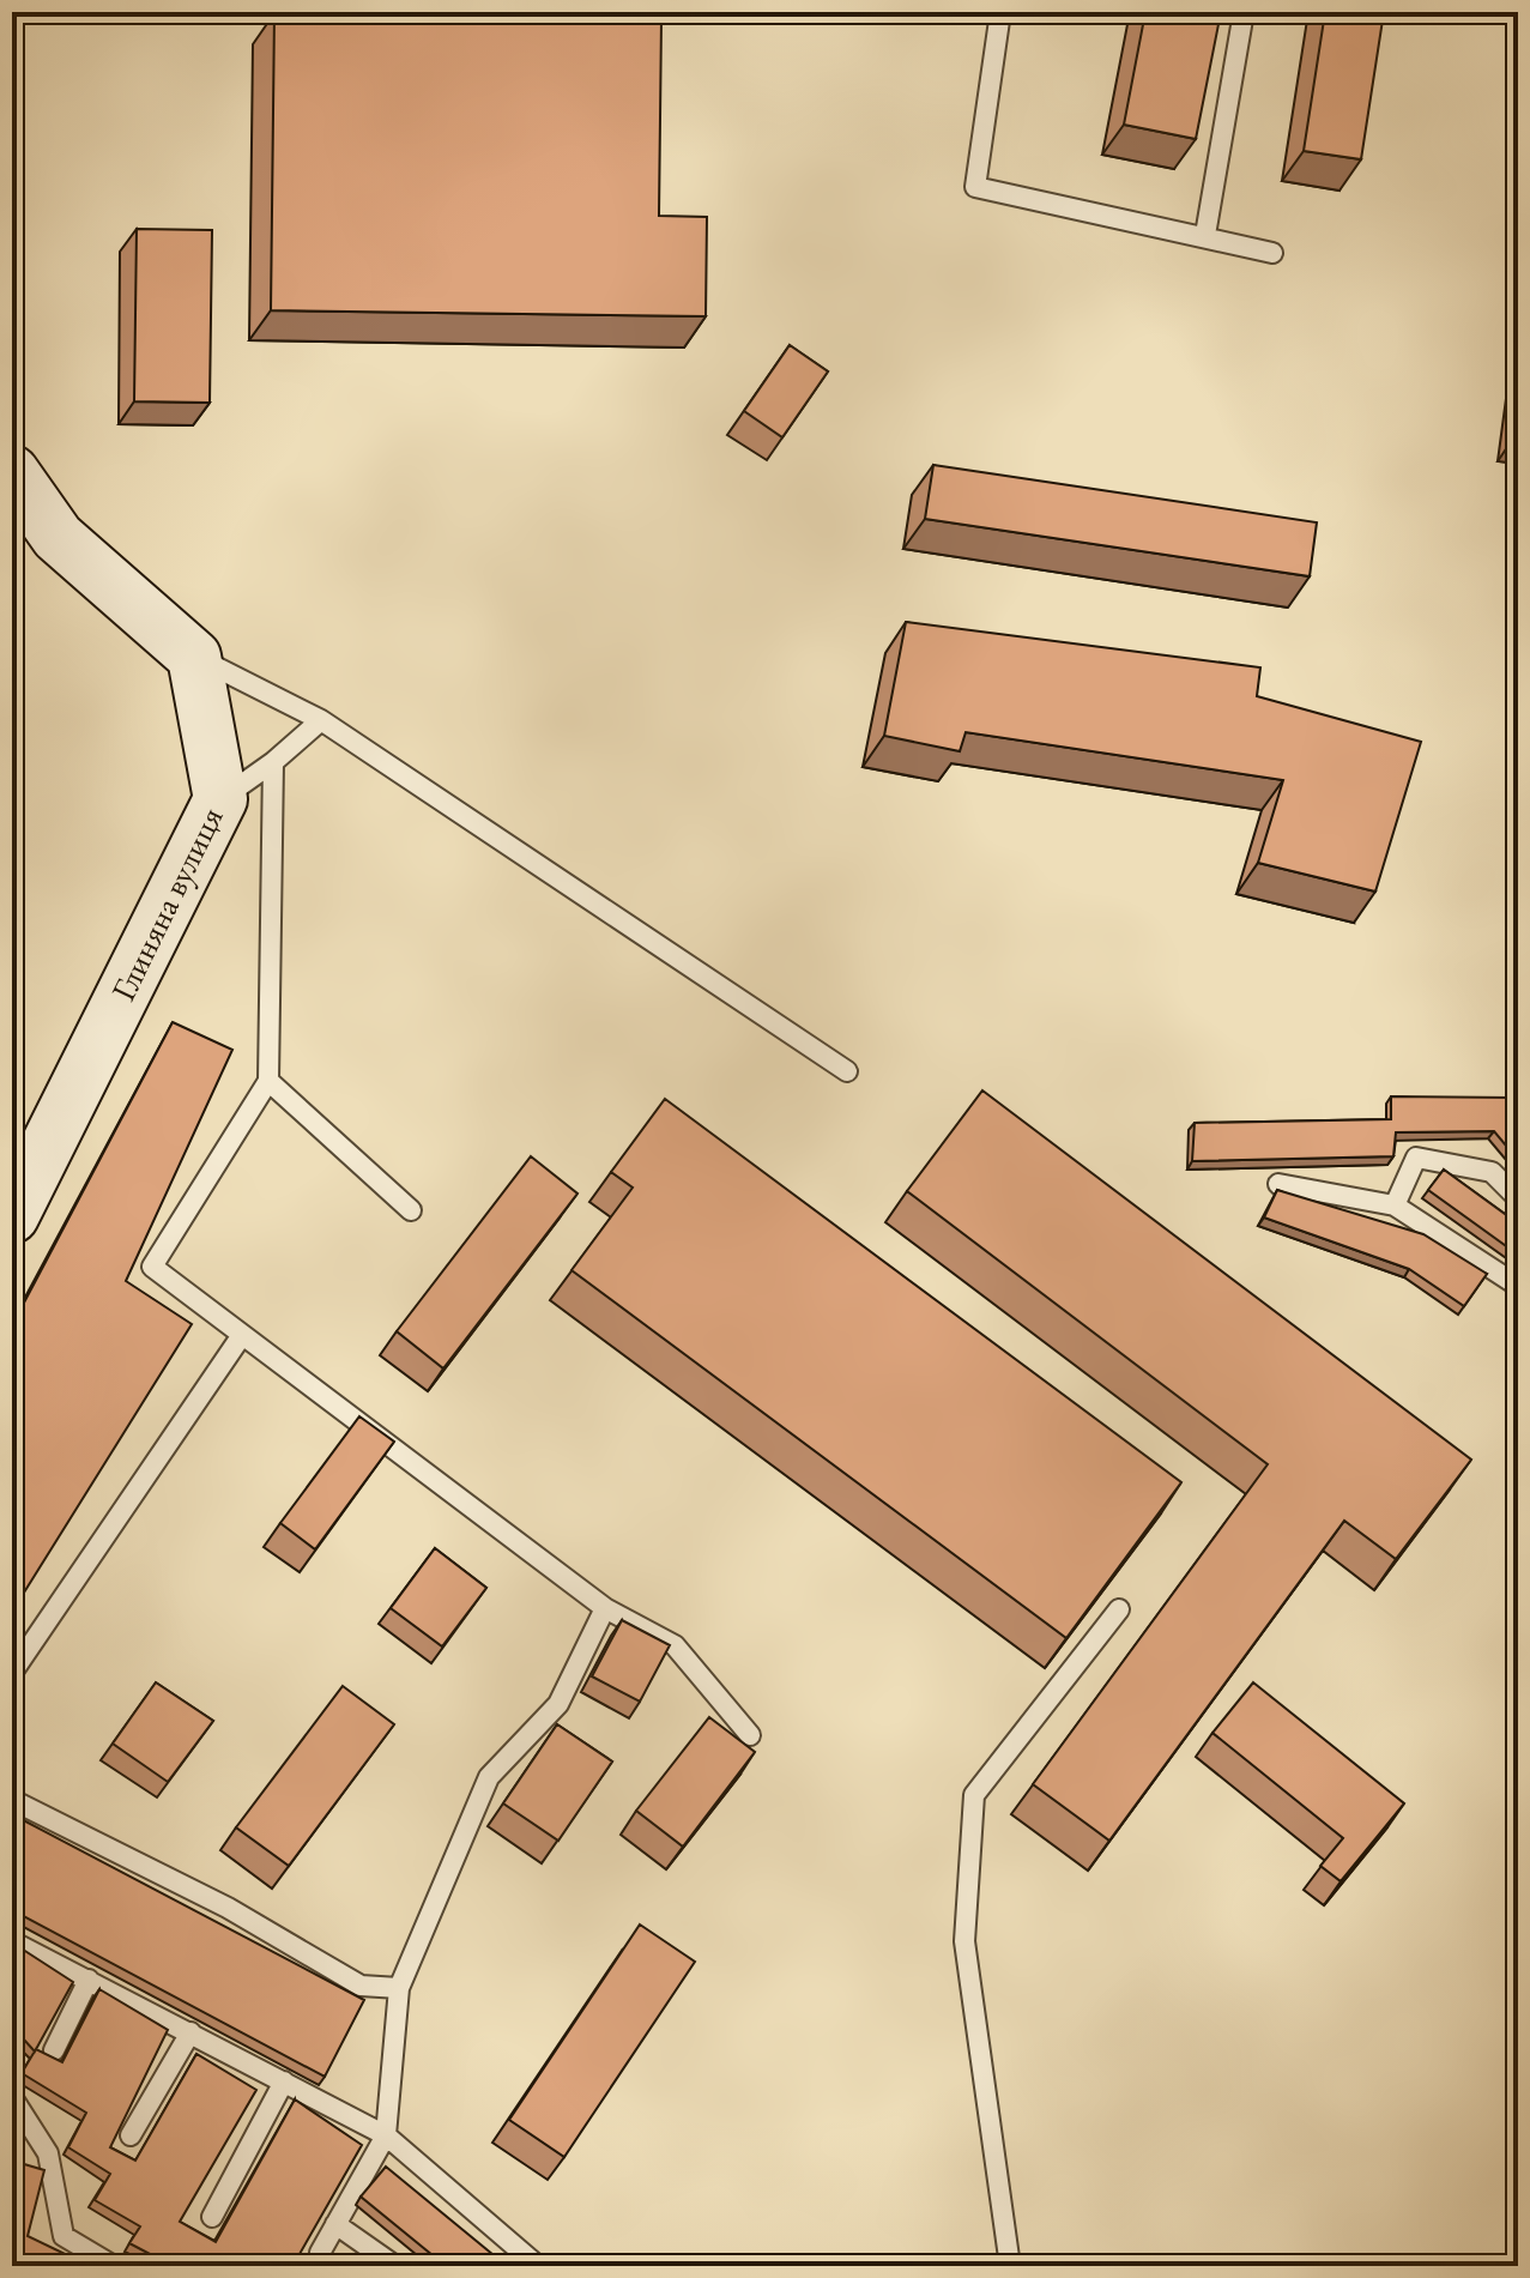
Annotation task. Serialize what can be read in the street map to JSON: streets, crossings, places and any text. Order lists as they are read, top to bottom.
{
  "streets": {
    "street": ["Глиняна вулиця"]
  }
}
